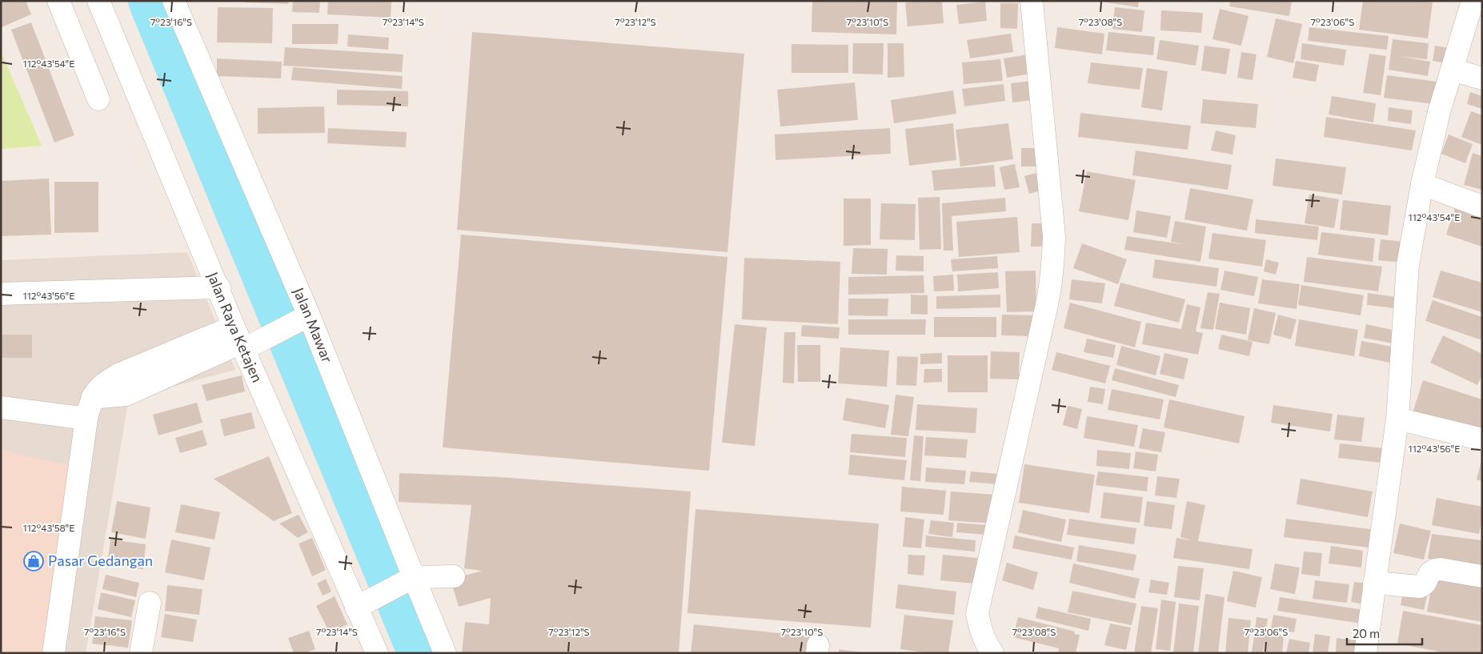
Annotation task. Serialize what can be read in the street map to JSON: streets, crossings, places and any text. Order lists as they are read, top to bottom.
{
  "streets": {
    "street": ["Jalan Mawar", "Jalan Raya Ketajen"]
  },
  "places": {
    "shop": ["Pasar Gedangan"]
  },
  "scale_bar": "20 m",
  "coordinates": [
    "7°23'16\"S",
    "7°23'14\"S",
    "7°23'12\"S",
    "7°23'10\"S",
    "7°23'08\"S",
    "7°23'06\"S",
    "112°43'54\"E",
    "112°43'56\"E",
    "112°43'58\"E"
  ]
}
